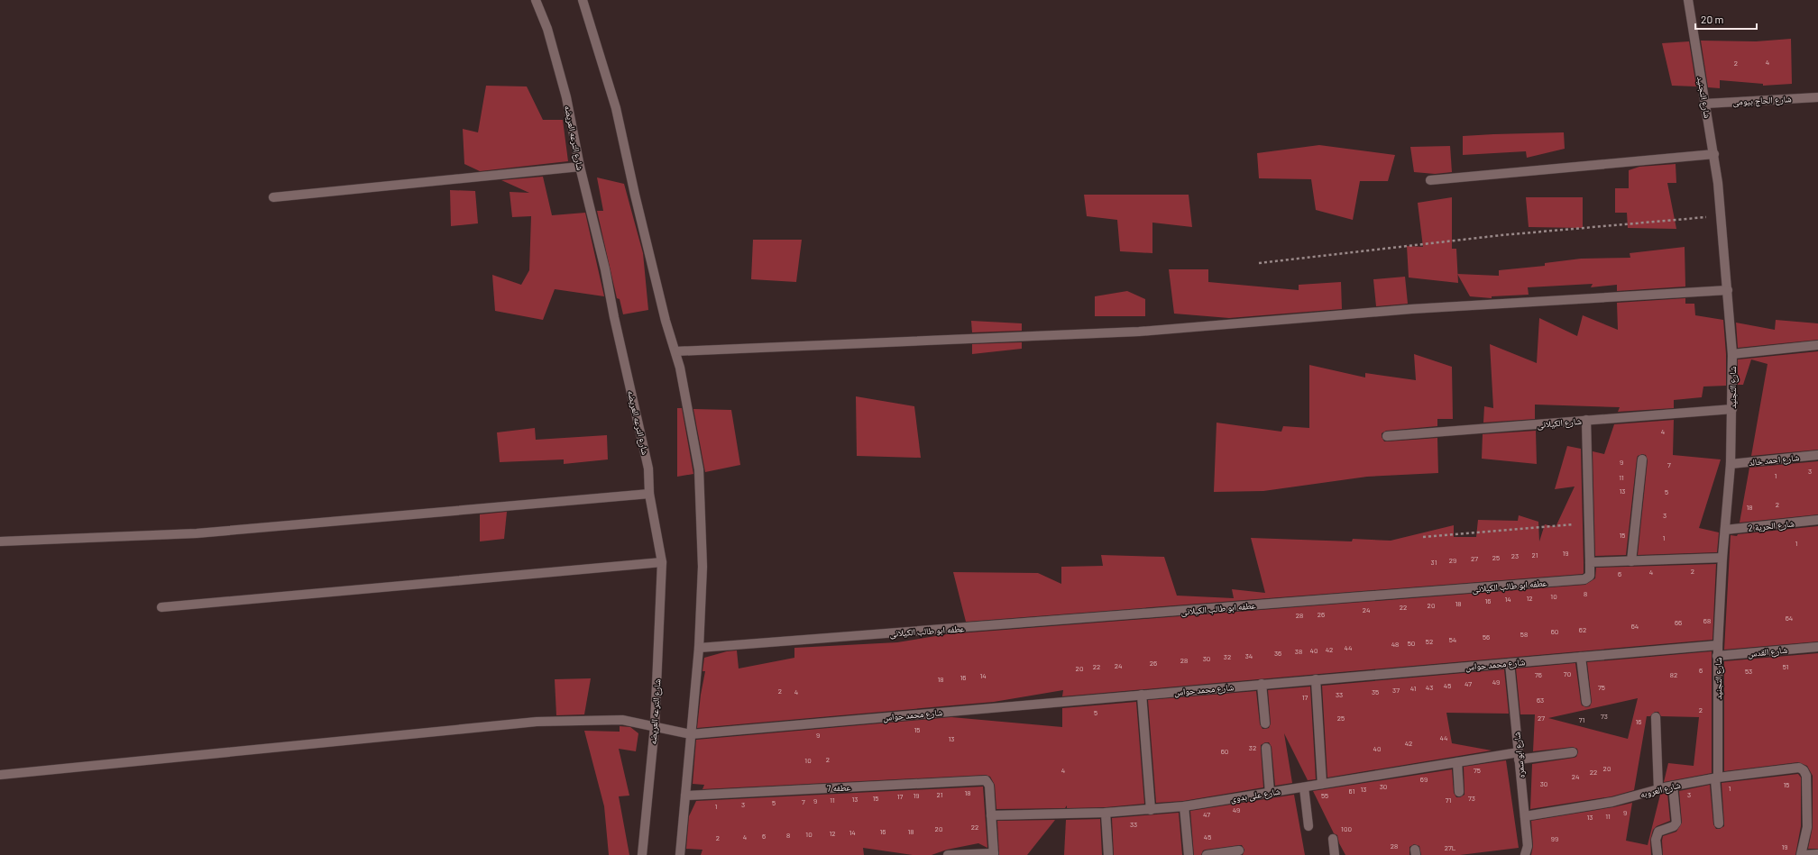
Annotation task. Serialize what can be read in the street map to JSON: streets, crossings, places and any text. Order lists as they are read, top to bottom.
{
  "streets": {
    "street": [
      "شارع التجنيد",
      "شارع الحاج بيومى",
      "شارع الترعه العريضه",
      "شارع الكيلانى",
      "شارع احمد خالد",
      "شارع الحرية 2",
      "عطفه ابو طالب الكيلانى",
      "شارع القدس",
      "شارع محمد حواس",
      "شارع ابو سمره",
      "عطفه 7",
      "شارع العروبه",
      "شارع على بدوى"
    ]
  },
  "crossings": [
    ["شارع التجنيد", "شارع الحاج بيومى"],
    ["شارع التجنيد", "شارع الكيلانى"],
    ["شارع التجنيد", "شارع احمد خالد"],
    ["شارع التجنيد", "شارع الحرية 2"],
    ["شارع التجنيد", "شارع القدس"],
    ["شارع التجنيد", "شارع محمد حواس"],
    ["شارع التجنيد", "شارع العروبه"],
    ["شارع الترعه العريضه", "شارع محمد حواس"],
    ["شارع محمد حواس", "شارع ابو سمره"],
    ["شارع ابو سمره", "شارع العروبه"],
    ["شارع ابو سمره", "شارع على بدوى"],
    ["عطفه 7", "شارع على بدوى"]
  ],
  "house_numbers": [
    "4",
    "2",
    "4",
    "9",
    "7",
    "3",
    "1",
    "11",
    "13",
    "5",
    "2",
    "18",
    "3",
    "15",
    "1",
    "1",
    "19",
    "21",
    "23",
    "25",
    "27",
    "29",
    "31",
    "2",
    "4",
    "6",
    "8",
    "10",
    "12",
    "14",
    "16",
    "18",
    "20",
    "22",
    "24",
    "26",
    "28",
    "64",
    "68",
    "66",
    "64",
    "62",
    "60",
    "58",
    "56",
    "54",
    "52",
    "50",
    "48",
    "44",
    "42",
    "40",
    "38",
    "36",
    "34",
    "32",
    "30",
    "28",
    "26",
    "24",
    "22",
    "51",
    "20",
    "6",
    "53",
    "70",
    "76",
    "82",
    "14",
    "16",
    "18",
    "49",
    "47",
    "45",
    "43",
    "75",
    "41",
    "37",
    "2",
    "4",
    "35",
    "33",
    "17",
    "63",
    "2",
    "5",
    "73",
    "25",
    "27",
    "71",
    "16",
    "15",
    "9",
    "44",
    "13",
    "42",
    "32",
    "40",
    "60",
    "2",
    "10",
    "20",
    "4",
    "75",
    "22",
    "24",
    "69",
    "30",
    "15",
    "30",
    "1",
    "13",
    "61",
    "18",
    "21",
    "3",
    "19",
    "55",
    "17",
    "15",
    "73",
    "13",
    "11",
    "71",
    "9",
    "7",
    "5",
    "3",
    "1",
    "49",
    "9",
    "47",
    "11",
    "13",
    "33",
    "22",
    "20",
    "100",
    "16",
    "18",
    "14",
    "12",
    "10",
    "8",
    "6",
    "4",
    "45",
    "2",
    "99",
    "28",
    "19",
    "27L"
  ],
  "scale_bar": "20 m"
}
